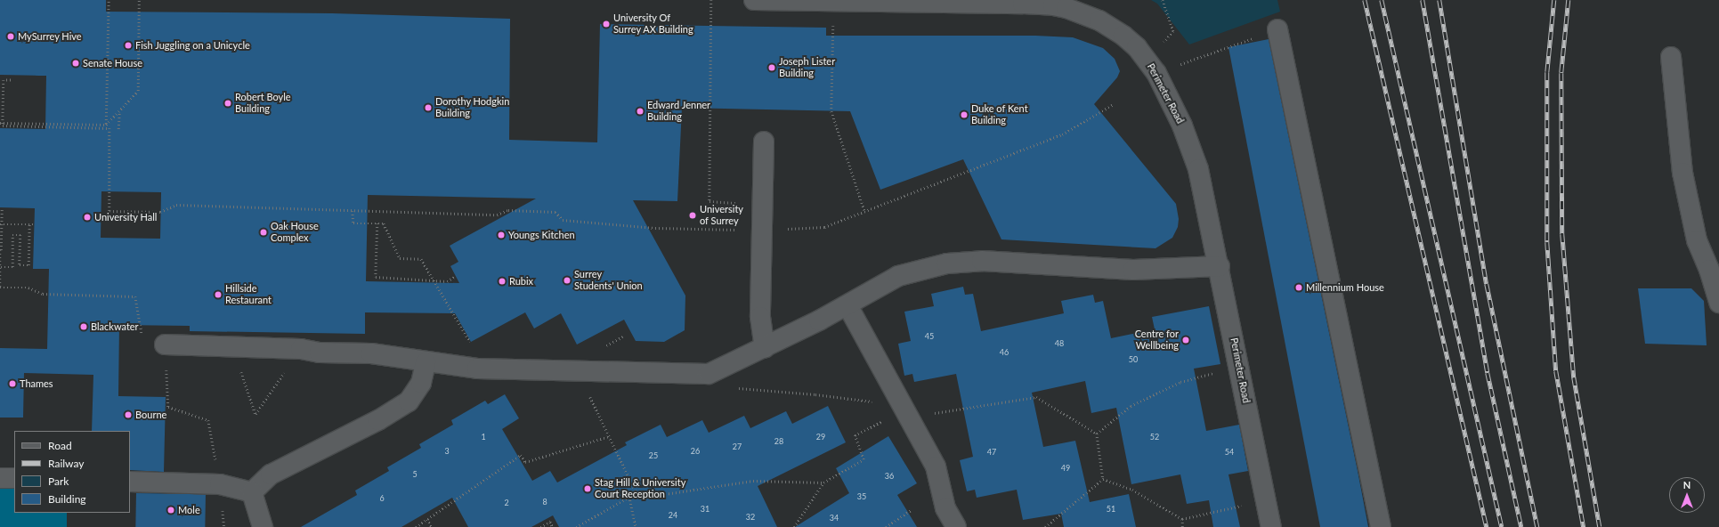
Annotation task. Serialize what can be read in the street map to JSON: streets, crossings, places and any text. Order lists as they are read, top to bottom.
{
  "streets": {
    "street": ["Perimeter Road"]
  },
  "places": [
    "University Of Surrey AX Building",
    "MySurrey Hive",
    "Fish Juggling on a Unicycle",
    "Senate House",
    "Joseph Lister Building",
    "Robert Boyle Building",
    "Dorothy Hodgkin Building",
    "Edward Jenner Building",
    "Duke of Kent Building",
    "University of Surrey",
    "University Hall",
    "Oak House Complex",
    "Youngs Kitchen",
    "Surrey Students' Union",
    "Rubix",
    "Millennium House",
    "Hillside Restaurant",
    "Blackwater",
    "Centre for Wellbeing",
    "Thames",
    "Bourne",
    "Stag Hill & University Court Reception",
    "Mole"
  ],
  "house_numbers": [
    "45",
    "48",
    "46",
    "50",
    "1",
    "29",
    "52",
    "28",
    "27",
    "3",
    "26",
    "47",
    "54",
    "25",
    "49",
    "5",
    "36",
    "35",
    "6",
    "8",
    "2",
    "31",
    "51",
    "24",
    "32",
    "34"
  ],
  "legend": [
    "Road",
    "Railway",
    "Park",
    "Building"
  ],
  "north": "top"
}
